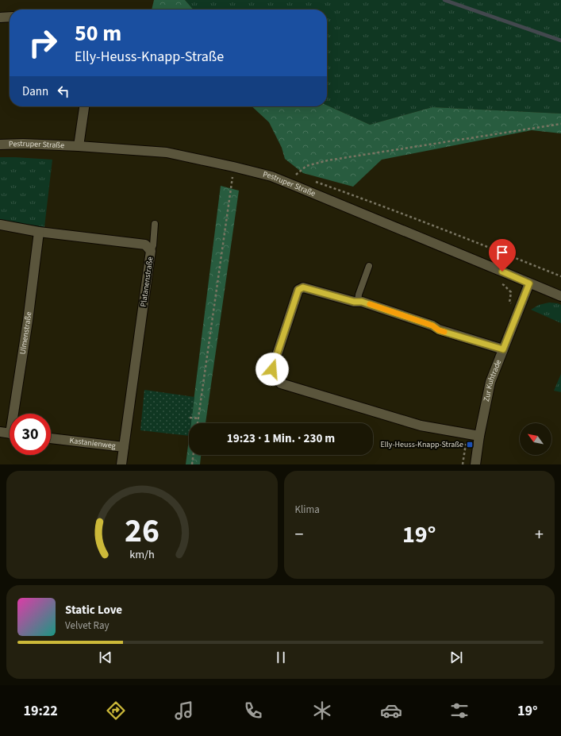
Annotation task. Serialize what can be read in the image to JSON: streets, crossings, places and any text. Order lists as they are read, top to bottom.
{
  "streets": {
    "street": [
      "Pestruper Straße",
      "Platanenstraße",
      "Ulmenstraße",
      "Zur Kuhtrade",
      "Kastanienweg"
    ]
  },
  "crossings": [
    ["Pestruper Straße", "Zur Kuhtrade"],
    ["Platanenstraße", "Ulmenstraße"],
    ["Platanenstraße", "Kastanienweg"]
  ],
  "places": {
    "transit": ["Elly-Heuss-Knapp-Straße"]
  },
  "north": "top left",
  "page": {
    "turn": ["50 m", "Elly-Heuss-Knapp-Straße"],
    "then": "Dann",
    "limit": "30",
    "trip": "19:23 · 1 Min. · 230 m",
    "tile": "Klima",
    "heat": ["−", "19°", "+"],
    "song": ["Static Love", "Velvet Ray"],
    "tabs": ["19:22", "19°"],
    "gauge": ["26", "km/h"]
  }
}
